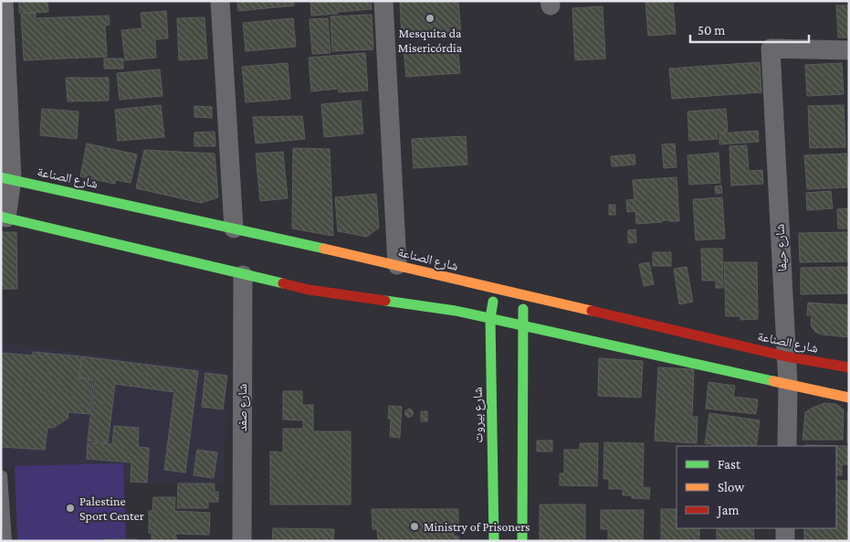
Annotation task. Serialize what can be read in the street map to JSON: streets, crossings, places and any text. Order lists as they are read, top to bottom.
{
  "streets": {
    "main road": ["شارع الصناعة", "شارع بيروت"],
    "street": ["شارع حيفا", "شارع صفد"]
  },
  "crossings": [
    ["شارع الصناعة", "شارع حيفا"],
    ["شارع الصناعة", "شارع بيروت"]
  ],
  "places": ["Mesquita da Misericórdia", "Palestine Sport Center", "Ministry of Prisoners"],
  "legend": ["Fast", "Slow", "Jam"],
  "scale_bar": "50 m"
}
